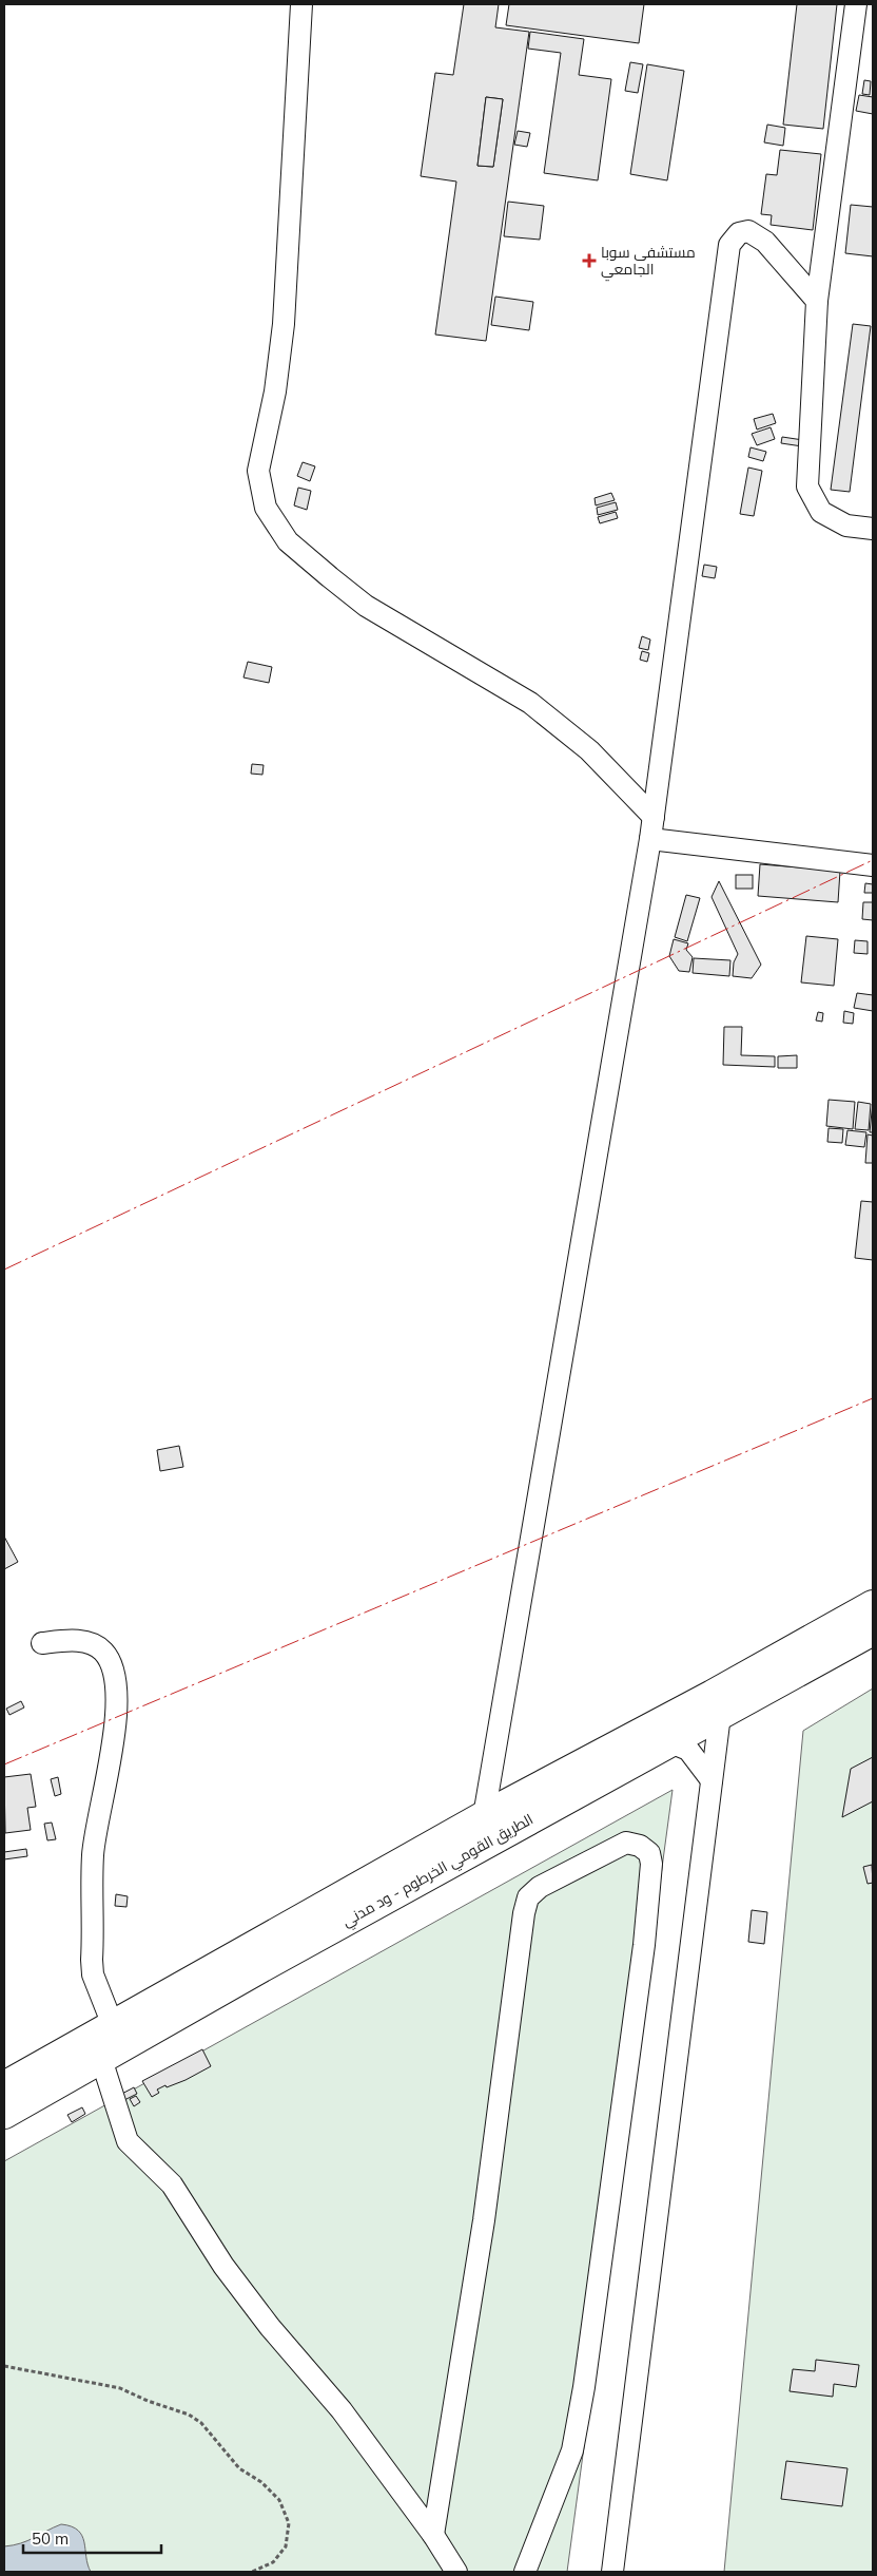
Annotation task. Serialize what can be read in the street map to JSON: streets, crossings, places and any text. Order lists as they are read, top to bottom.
{
  "streets": {
    "highway": ["الطريق القومي الخرطوم - ود مدني"]
  },
  "places": {
    "health": ["مستشفى سوبا الجامعي"]
  },
  "scale_bar": "50 m"
}
